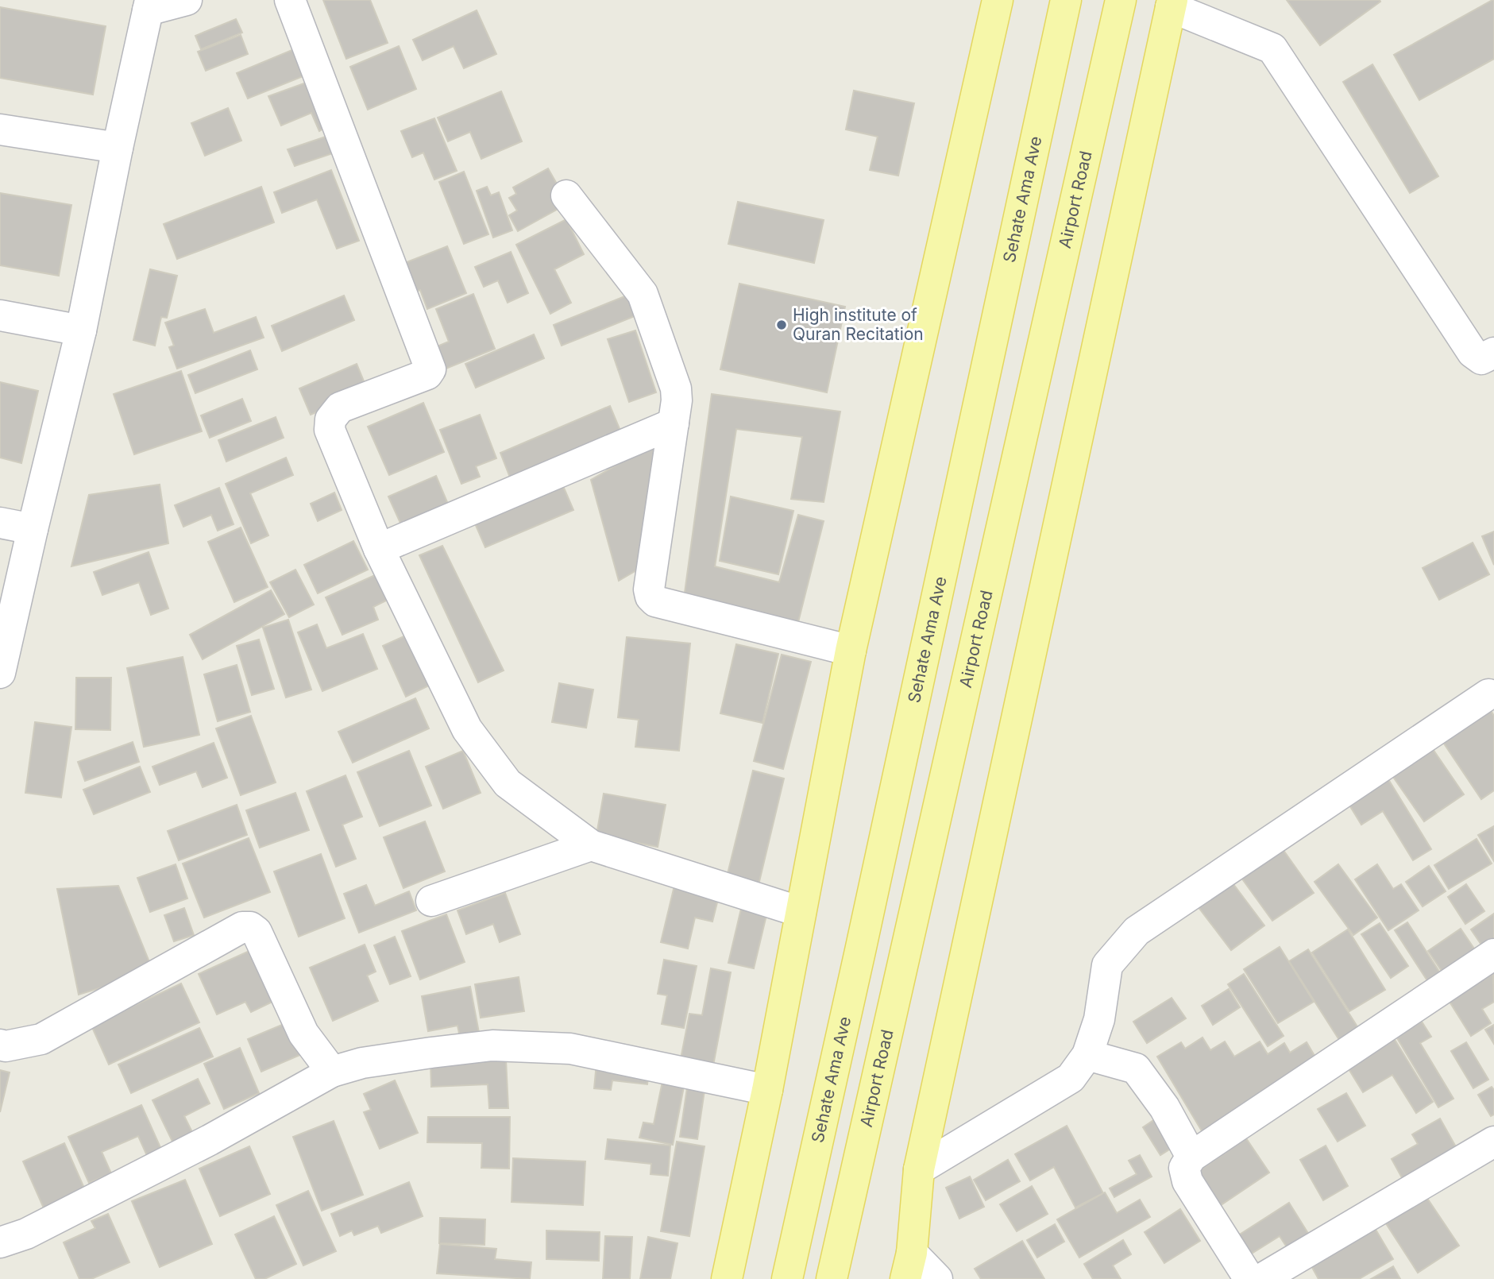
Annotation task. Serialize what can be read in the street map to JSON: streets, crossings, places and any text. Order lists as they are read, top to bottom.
{
  "streets": {
    "main road": ["Sehate Ama Ave", "Airport Road"]
  },
  "places": ["High institute of Quran Recitation"]
}
